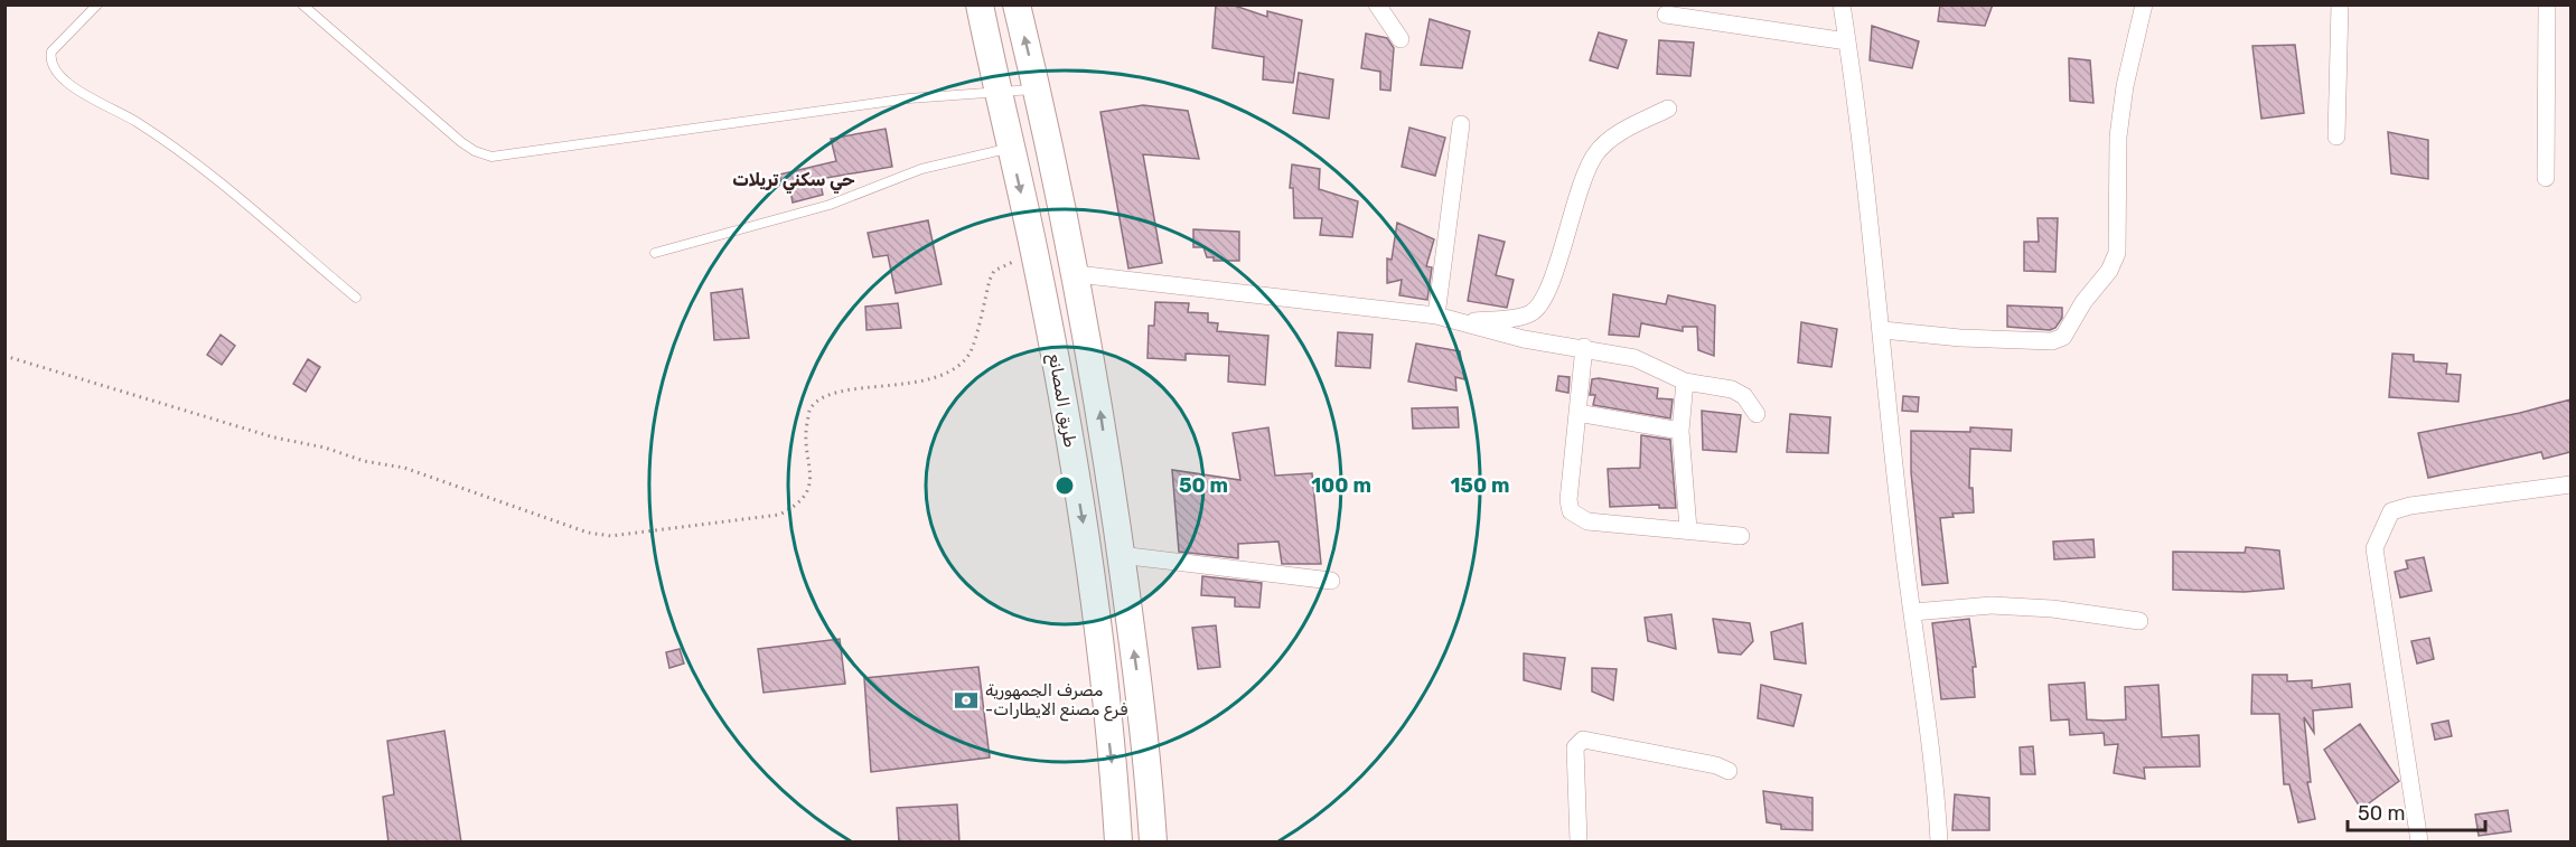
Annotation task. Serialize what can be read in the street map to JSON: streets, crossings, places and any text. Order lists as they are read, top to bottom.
{
  "streets": {
    "main road": ["طريق المصانع"]
  },
  "districts": ["حي سكني تريلات"],
  "places": {
    "bank": ["مصرف الجمهورية -فرع مصنع الايطارات"]
  },
  "scale_bar": "50 m",
  "rings": ["50 m", "100 m", "150 m"]
}
